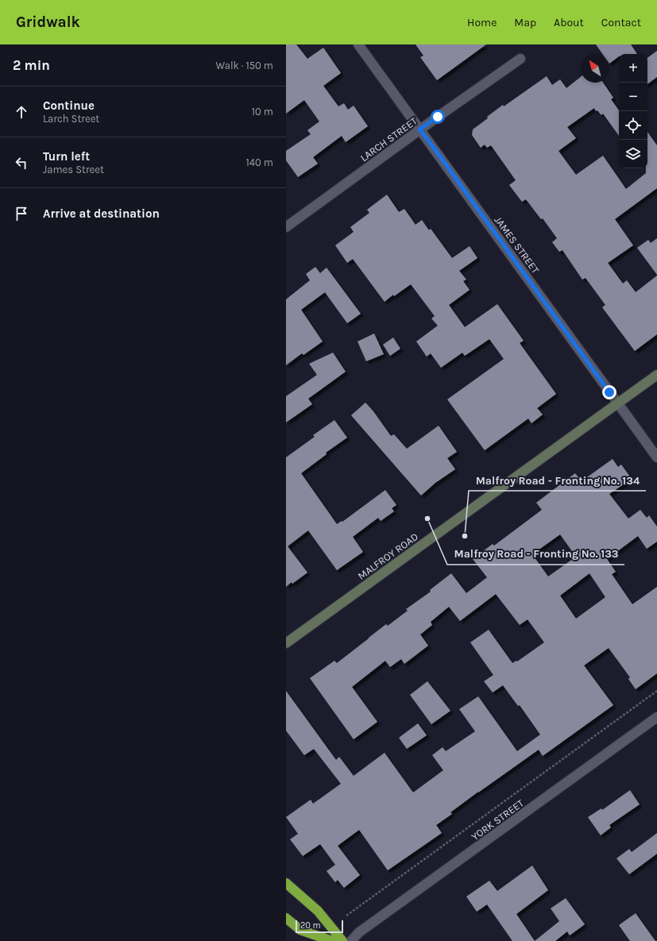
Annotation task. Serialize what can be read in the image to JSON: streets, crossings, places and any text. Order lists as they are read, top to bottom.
{
  "streets": {
    "main road": ["MALFROY ROAD"],
    "street": ["LARCH STREET", "JAMES STREET", "YORK STREET"]
  },
  "crossings": [
    ["LARCH STREET", "JAMES STREET"],
    ["JAMES STREET", "MALFROY ROAD"]
  ],
  "places": ["Malfroy Road - Fronting No. 133", "Malfroy Road - Fronting No. 134"],
  "scale_bar": "20 m",
  "north": "top left",
  "page": {
    "header": "Gridwalk",
    "nav": [
      "Home",
      "Map",
      "About",
      "Contact"
    ],
    "heading": ["2 min", "Walk · 150 m"],
    "map_buttons": ["+", "−"],
    "list": [
      ["Continue", "Larch Street", "10 m"],
      ["Turn left", "James Street", "140 m"],
      "Arrive at destination"
    ],
    "scale": "20 m"
  }
}
